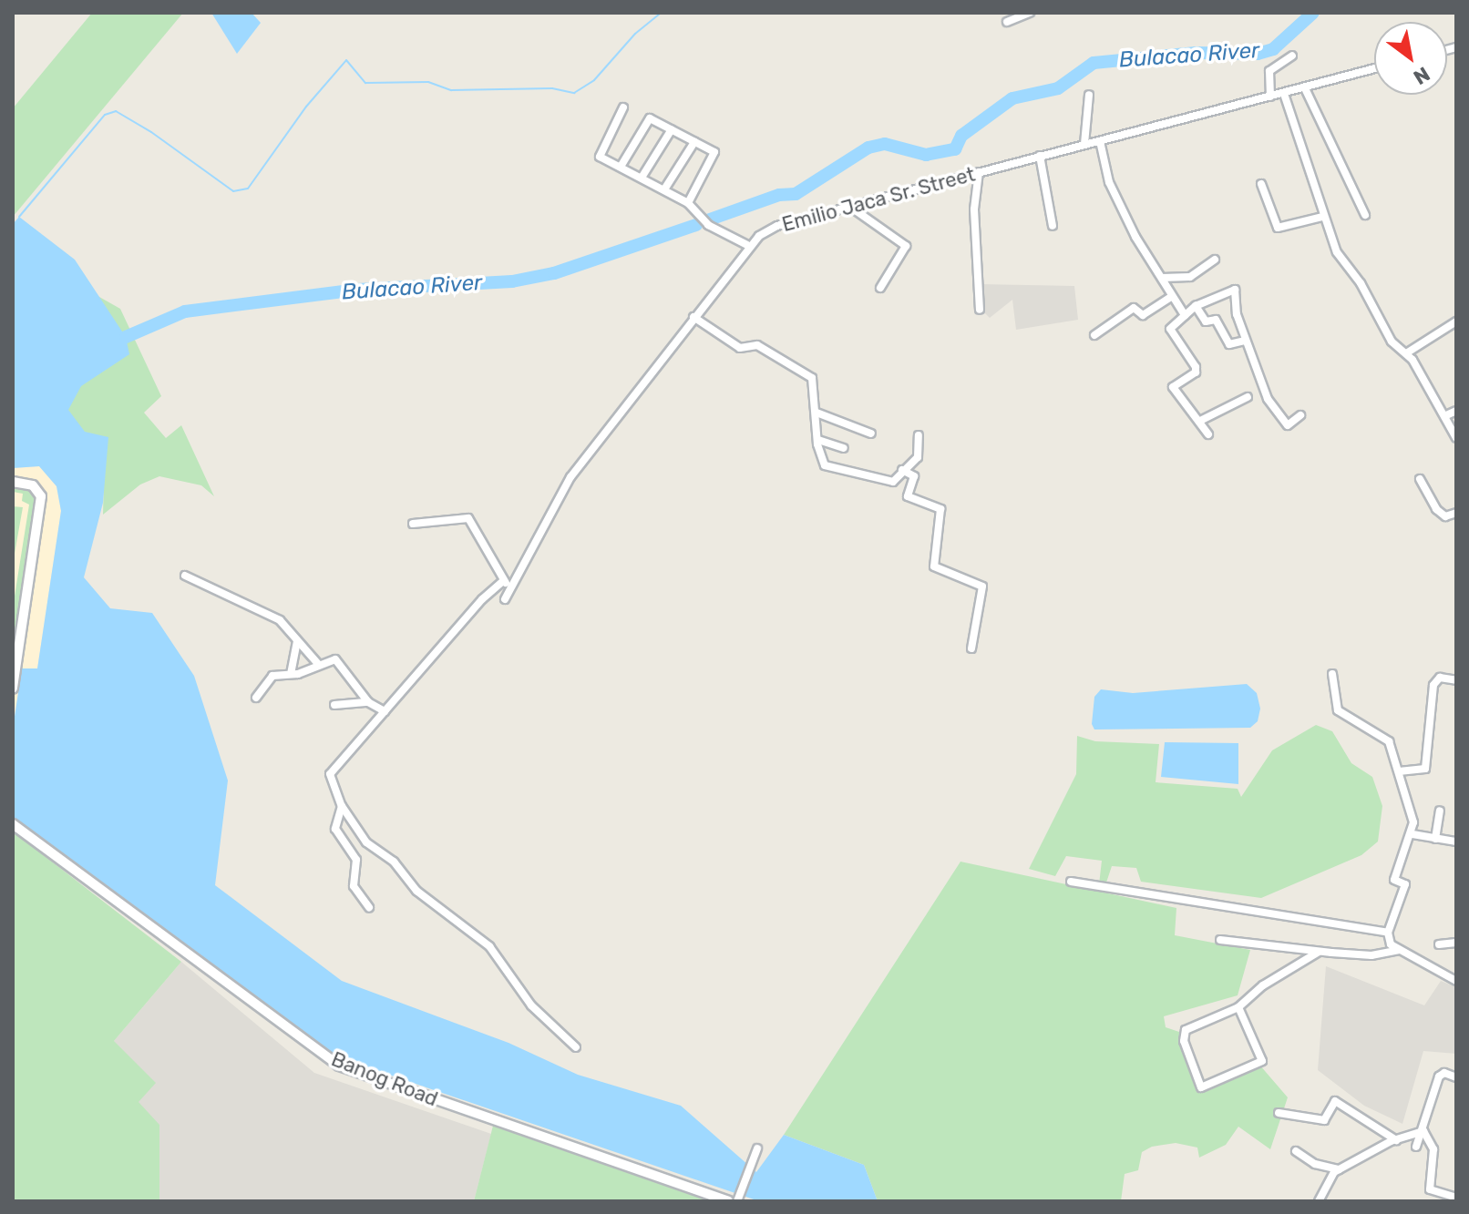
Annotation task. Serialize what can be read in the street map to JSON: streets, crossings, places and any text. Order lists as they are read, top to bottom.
{
  "streets": {
    "street": ["Emilio Jaca Sr. Street", "Banog Road"]
  },
  "water": ["Bulacao River"],
  "north": "bottom right"
}
